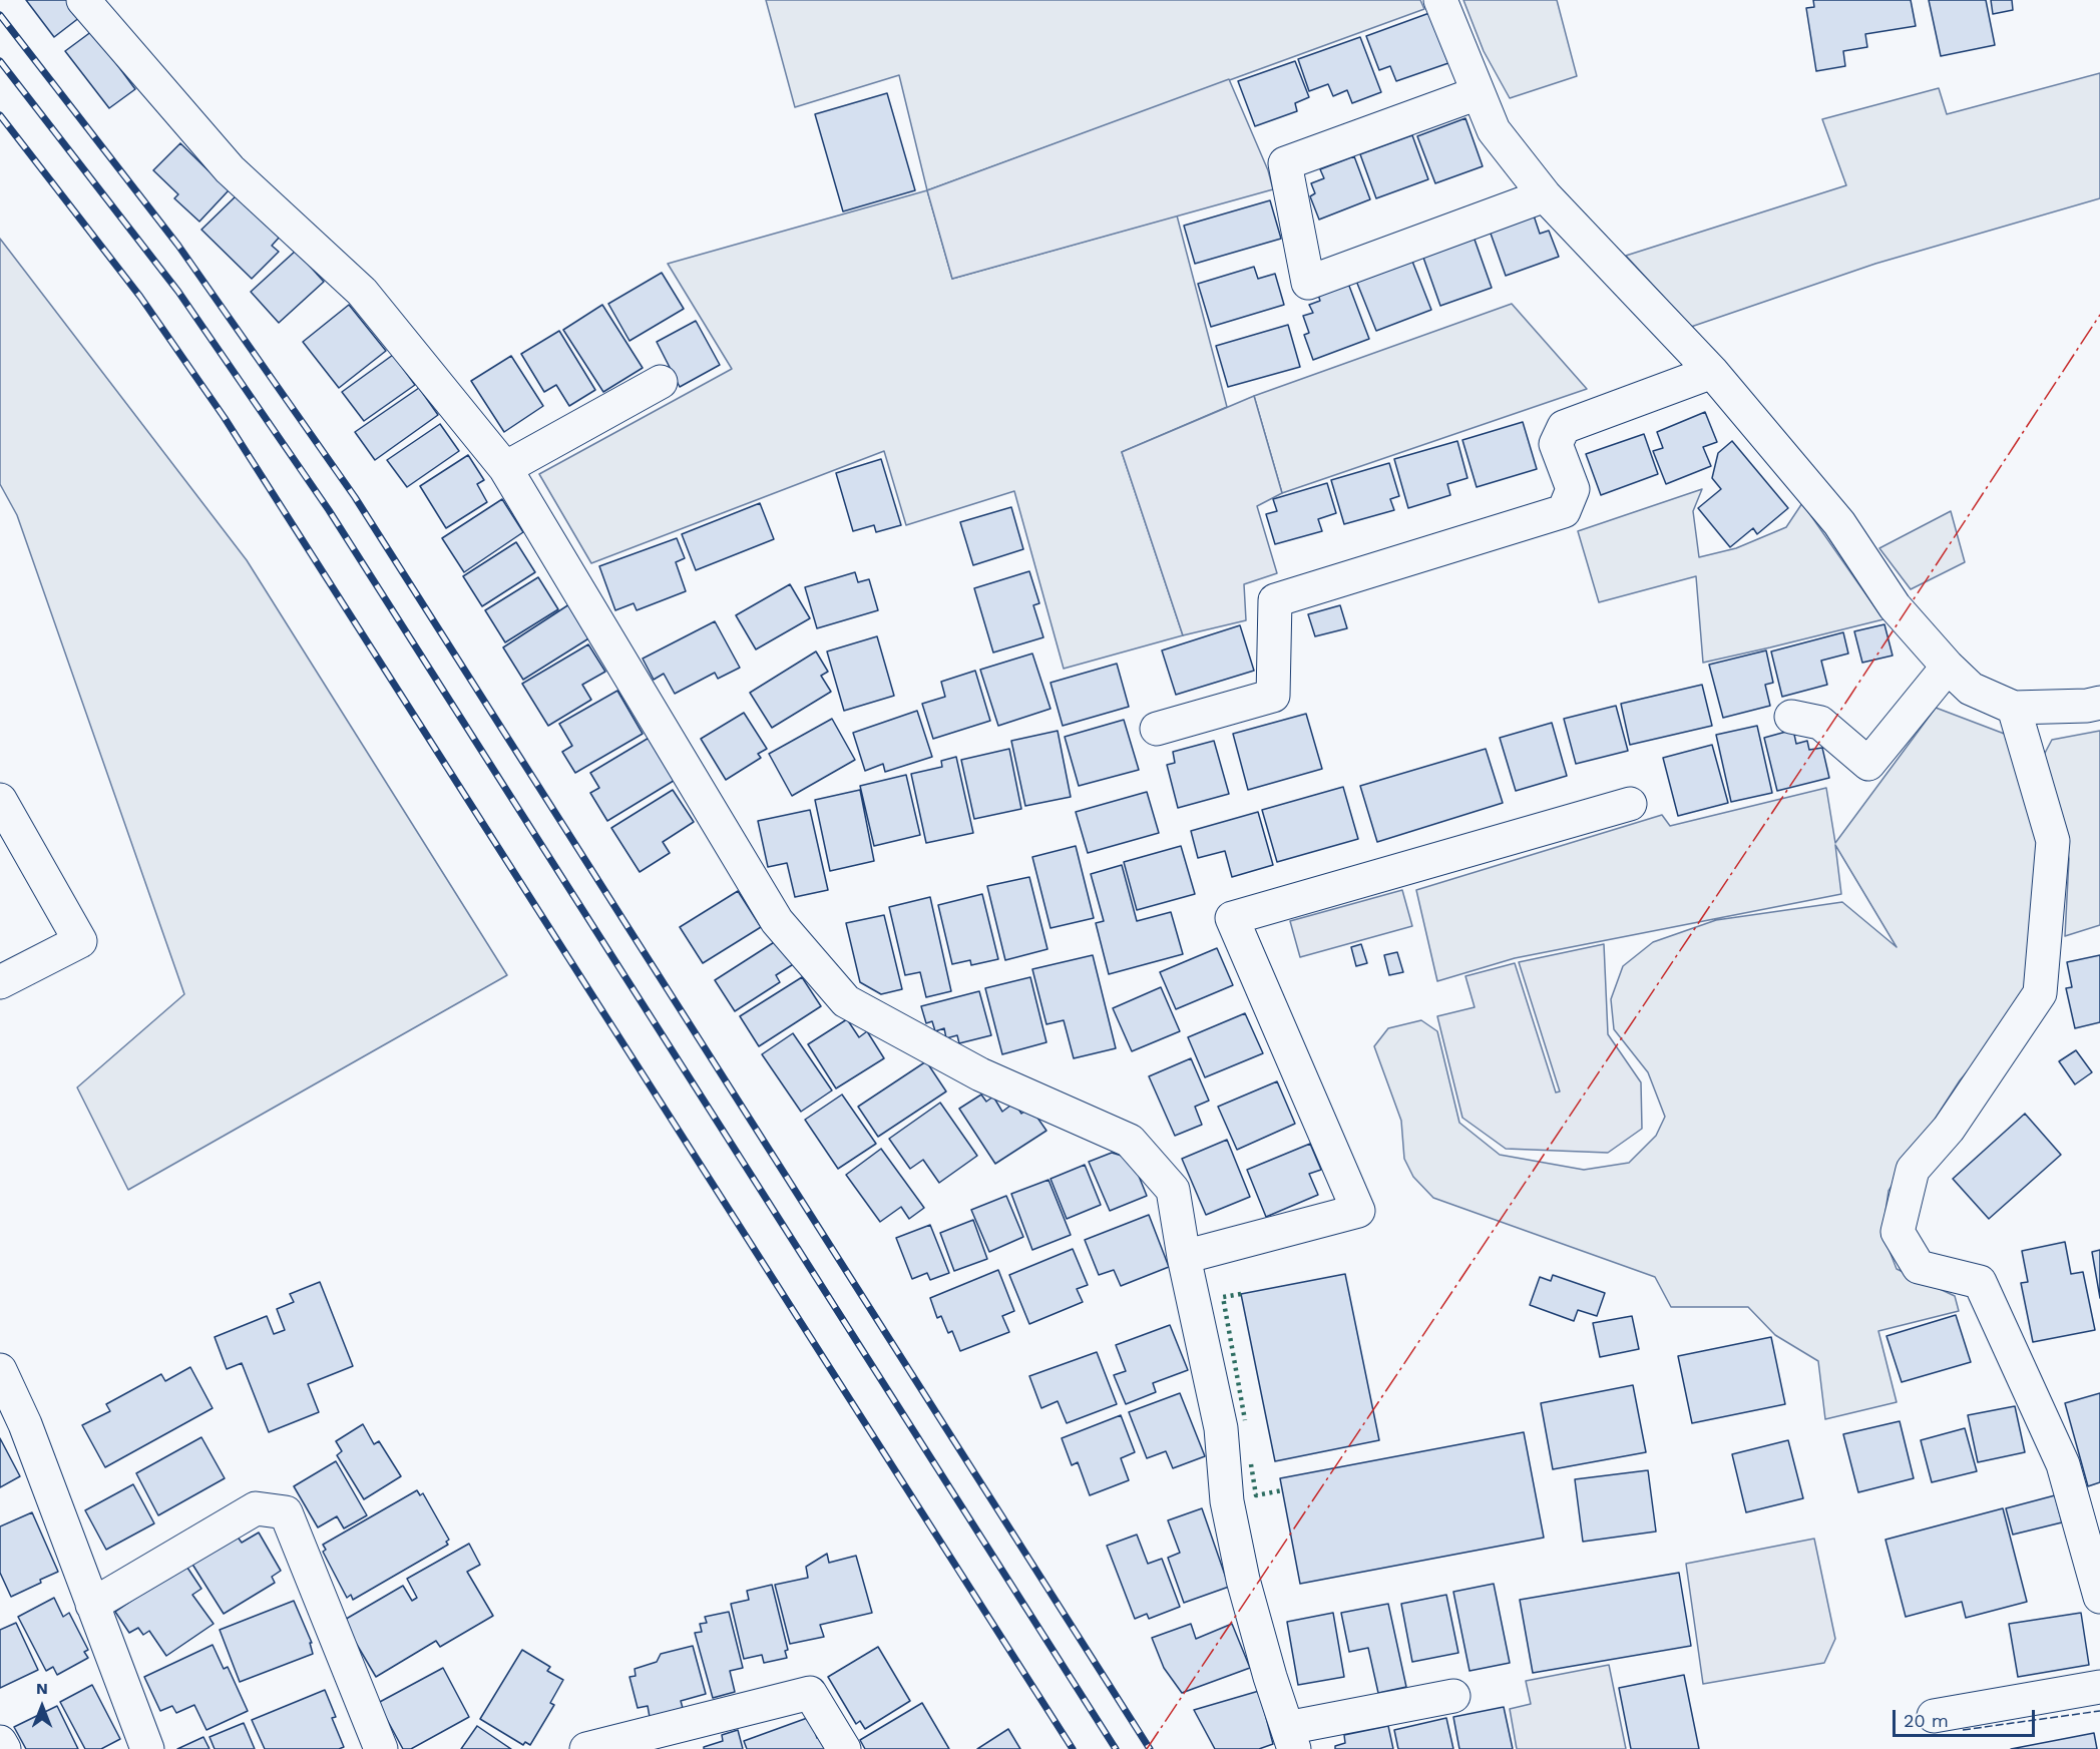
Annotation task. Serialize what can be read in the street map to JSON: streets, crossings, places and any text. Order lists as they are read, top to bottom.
{
  "scale_bar": "20 m",
  "north": "top"
}
